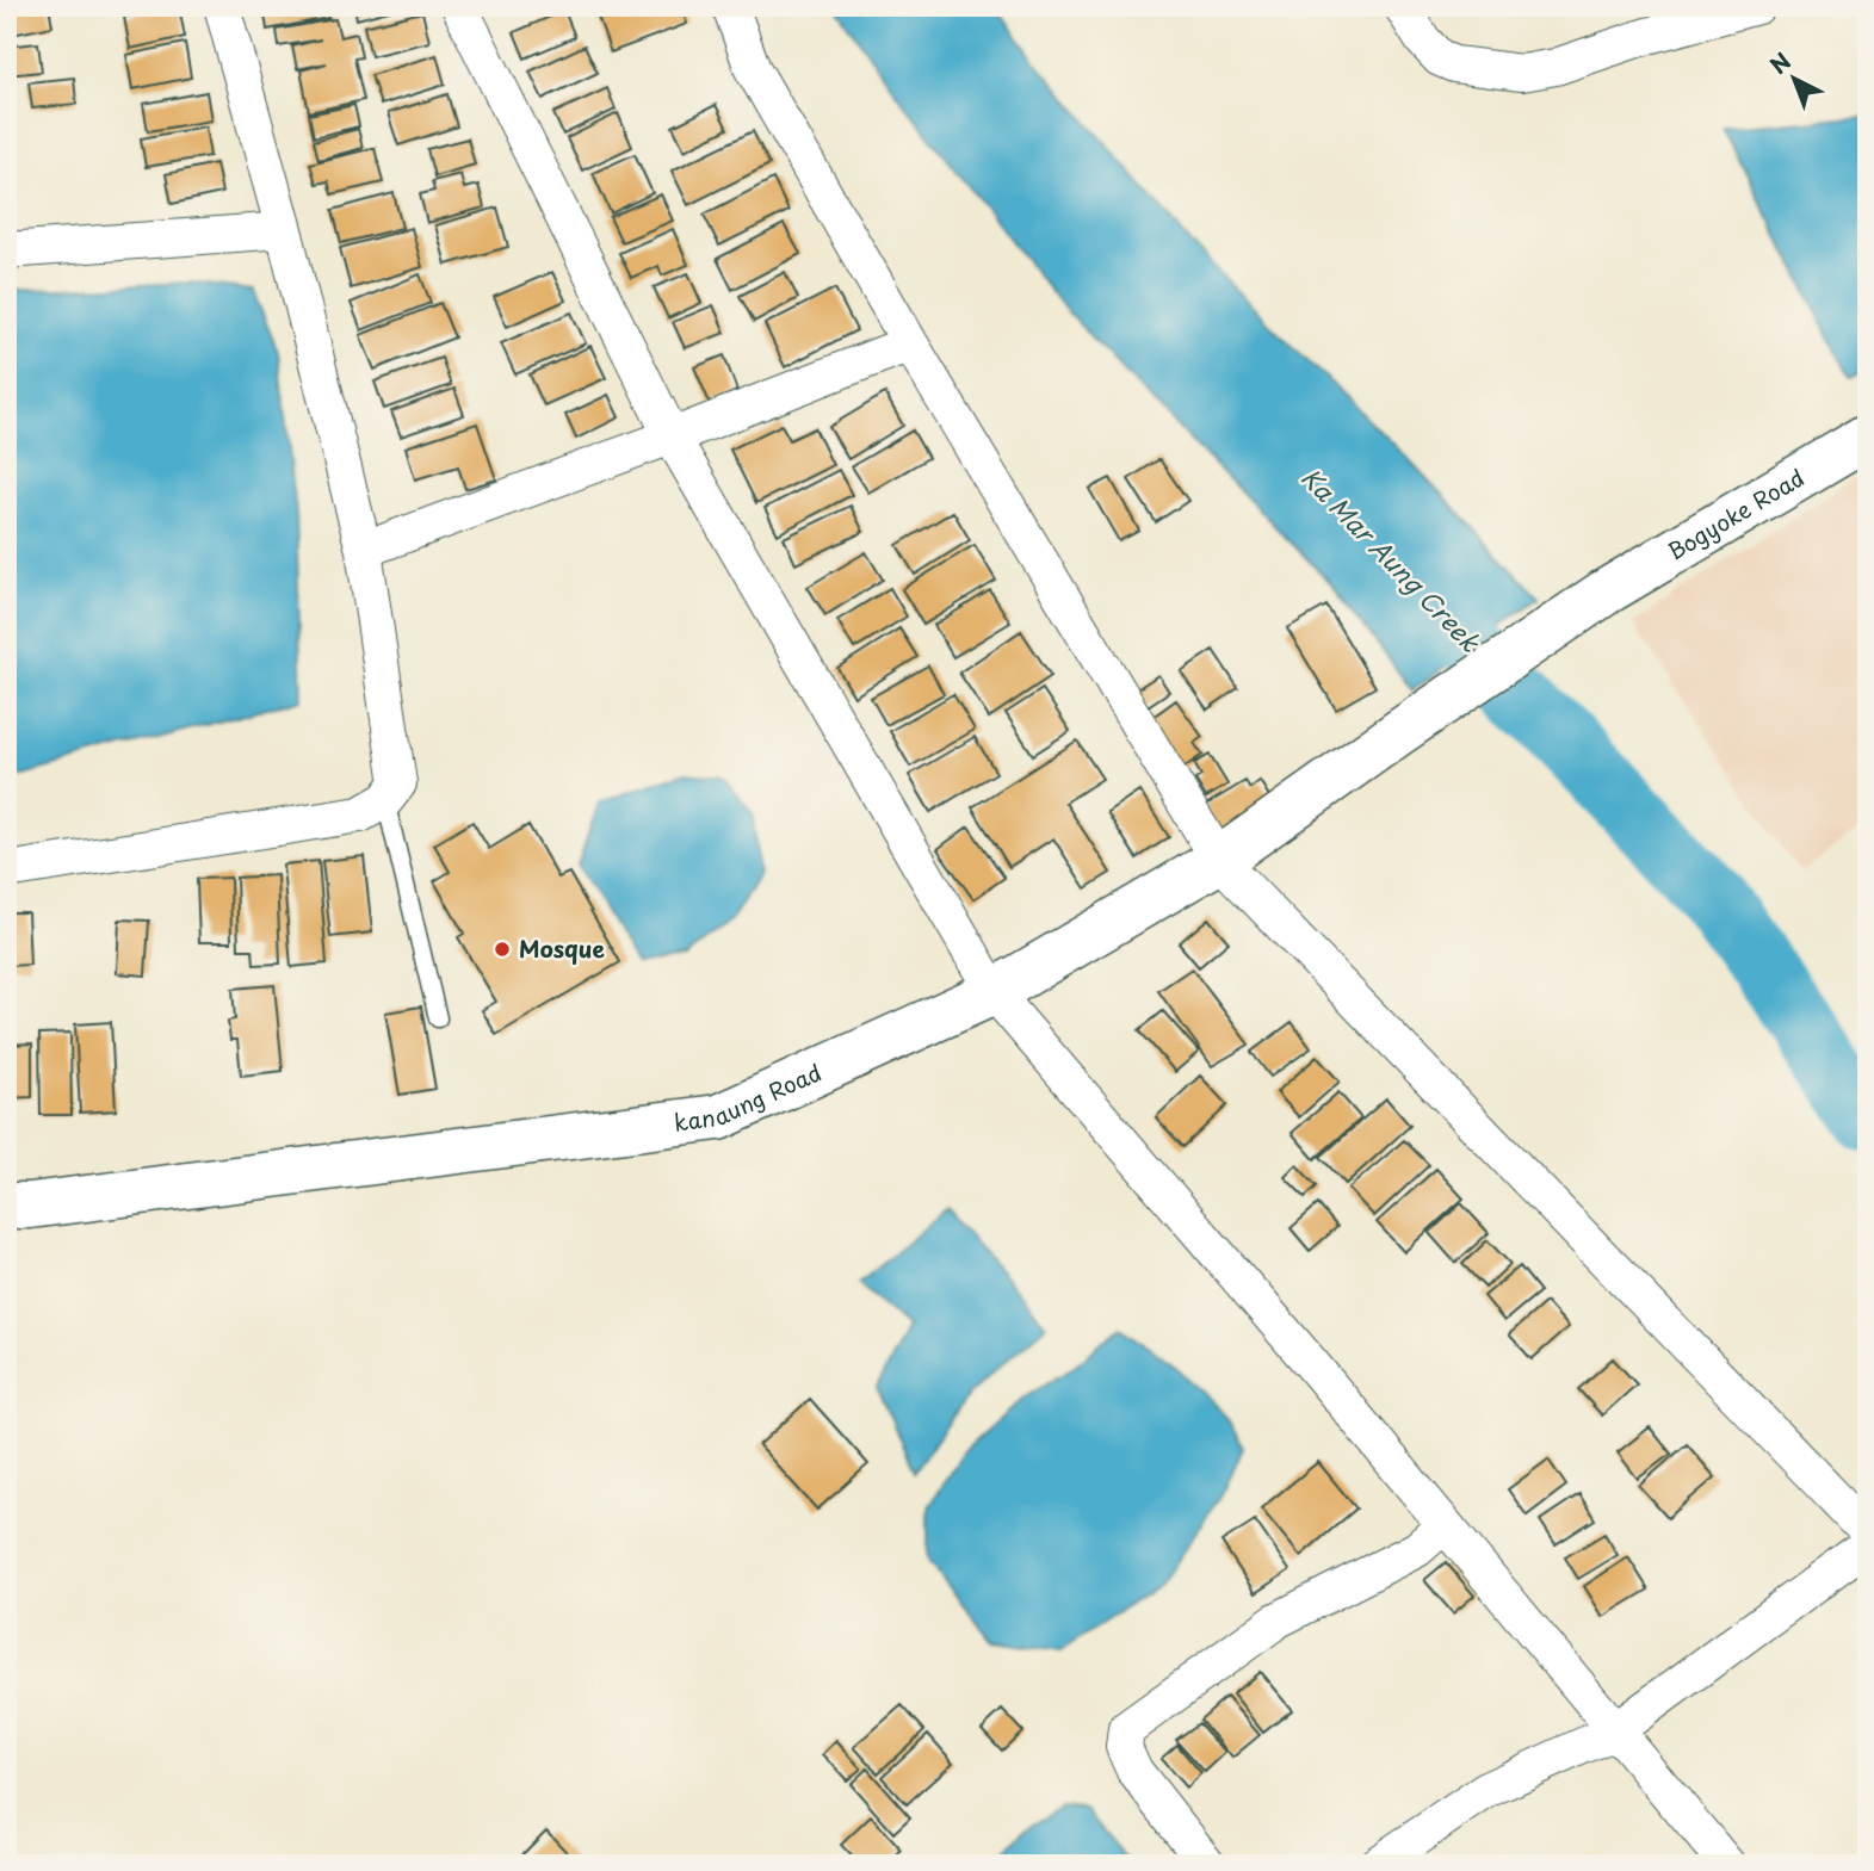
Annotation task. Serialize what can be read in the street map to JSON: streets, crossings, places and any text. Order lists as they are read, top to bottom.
{
  "streets": {
    "street": ["Bogyoke Road", "kanaung Road"]
  },
  "crossings": [
    ["Bogyoke Road", "kanaung Road"]
  ],
  "water": ["Ka Mar Aung Creek"],
  "places": ["Mosque"],
  "north": "top left"
}
